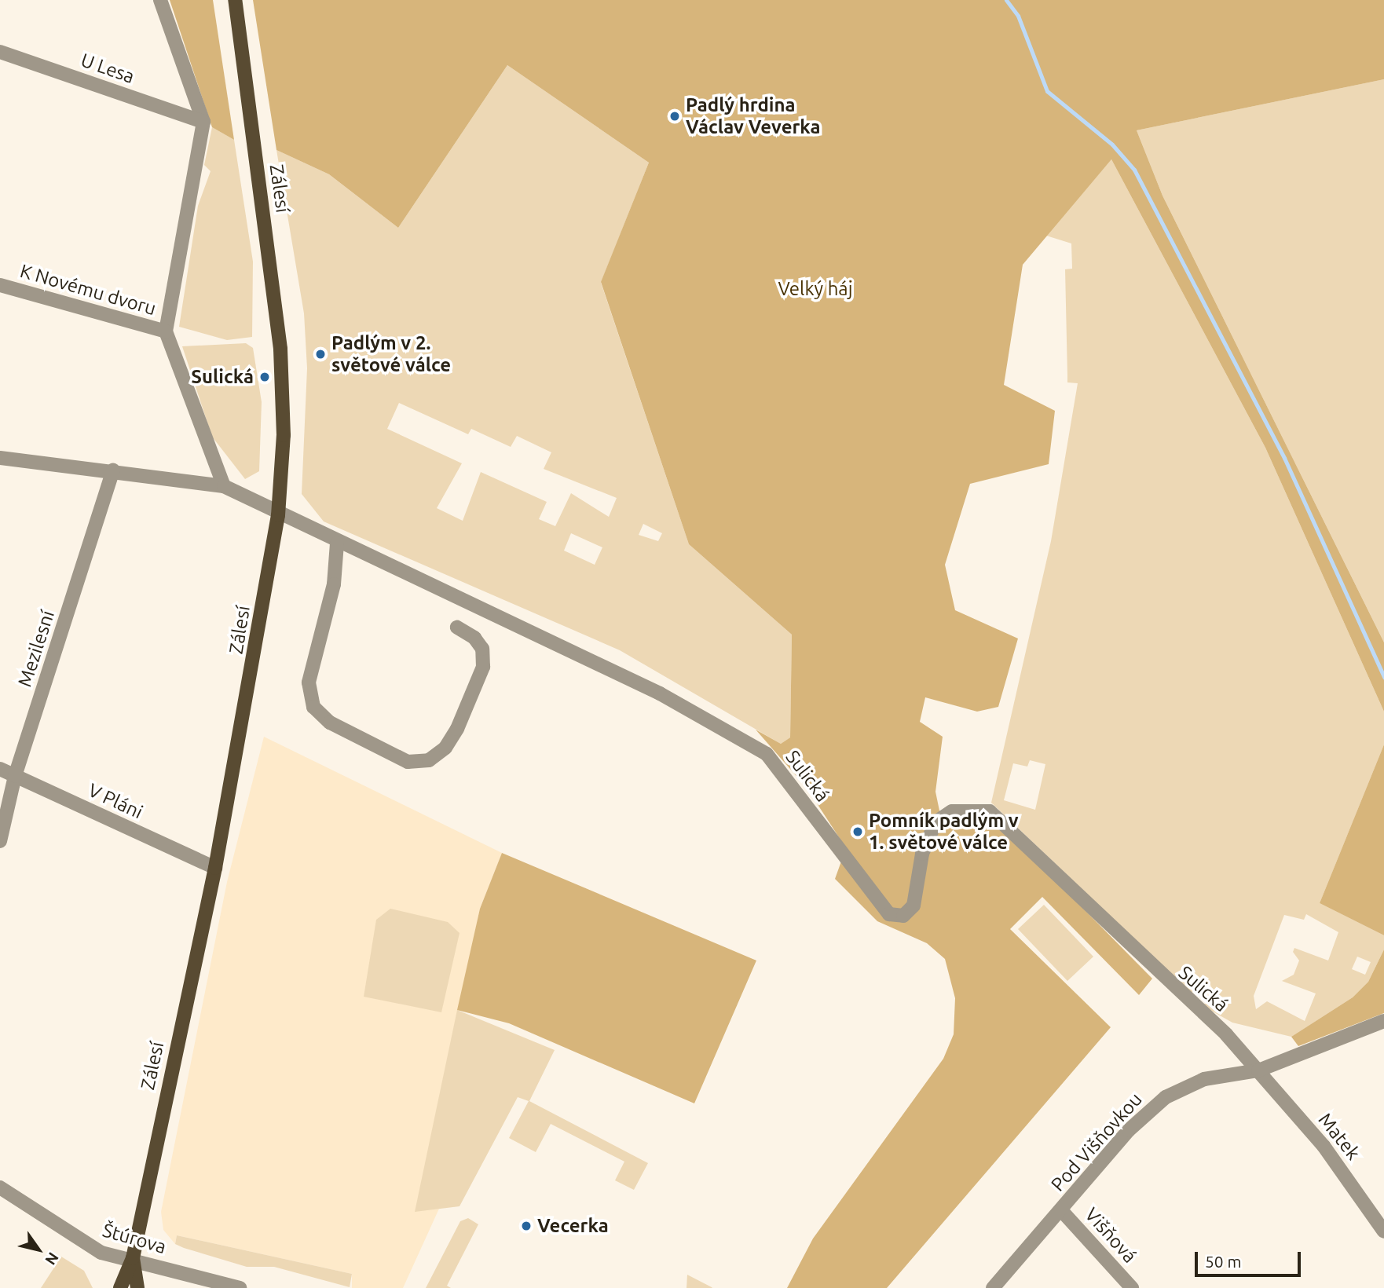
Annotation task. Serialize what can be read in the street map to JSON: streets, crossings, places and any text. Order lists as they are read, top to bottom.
{
  "streets": {
    "main road": ["Zálesí"],
    "street": [
      "U Lesa",
      "K Novému dvoru",
      "Mezilesní",
      "Sulická",
      "V Pláni",
      "Matek",
      "Pod Višňovkou",
      "Višňová",
      "Štúrova"
    ]
  },
  "crossings": [
    ["Zálesí", "Sulická"],
    ["Zálesí", "V Pláni"],
    ["Zálesí", "Štúrova"],
    ["Mezilesní", "Sulická"],
    ["Mezilesní", "V Pláni"],
    ["Sulická", "Matek"],
    ["Sulická", "Pod Višňovkou"],
    ["Matek", "Pod Višňovkou"],
    ["Pod Višňovkou", "Višňová"]
  ],
  "parks": ["Velký háj"],
  "places": [
    "Padlý hrdina Václav Veverka",
    "Padlým v 2. světové válce",
    "Sulická",
    "Pomník padlým v 1. světové válce",
    "Vecerka"
  ],
  "scale_bar": "50 m",
  "north": "bottom right"
}
